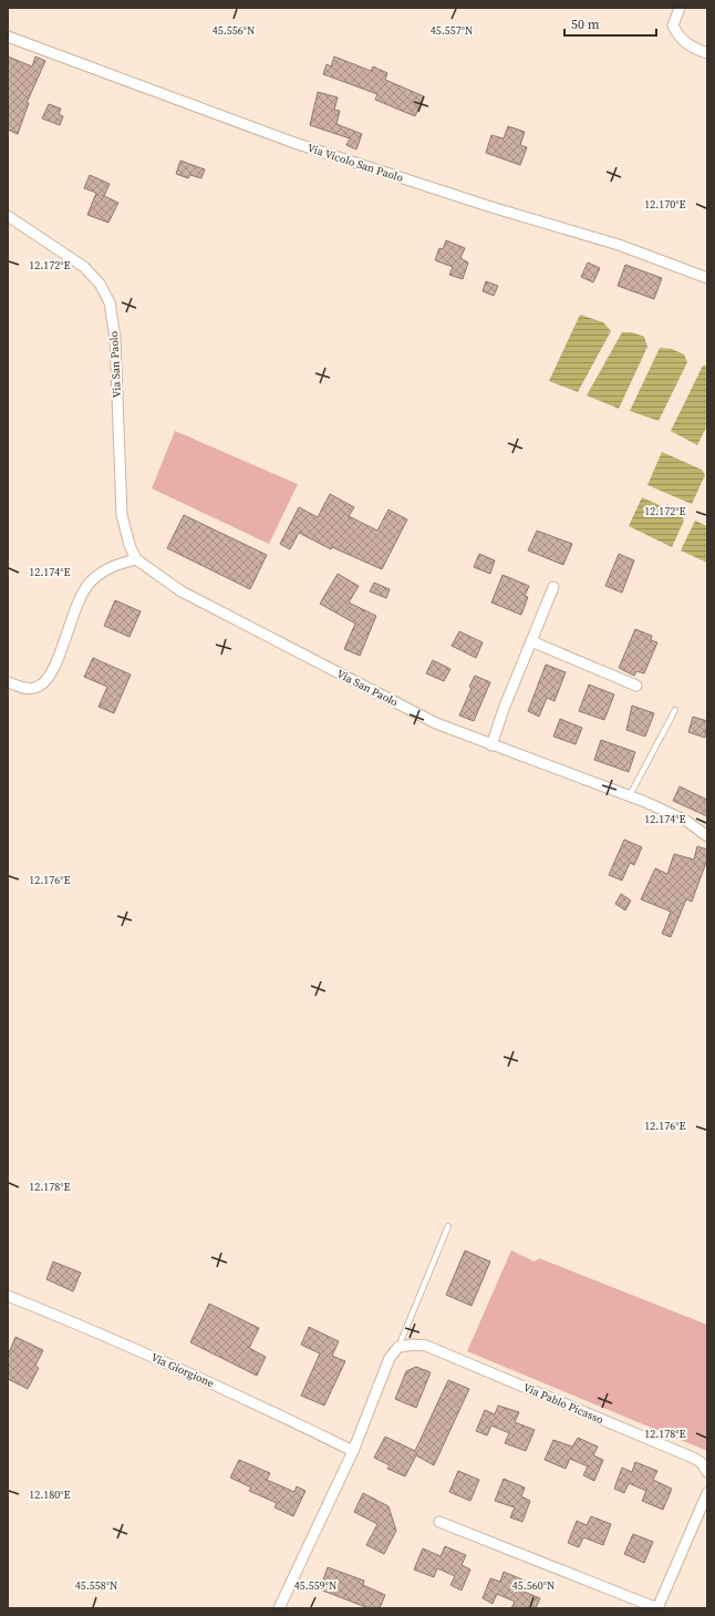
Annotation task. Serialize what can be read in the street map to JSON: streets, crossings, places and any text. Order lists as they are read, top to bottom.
{
  "streets": {
    "street": [
      "Via Vicolo San Paolo",
      "Via San Paolo",
      "Via Giorgione",
      "Via Pablo Picasso"
    ]
  },
  "scale_bar": "50 m",
  "coordinates": [
    "45.556°N",
    "45.557°N",
    "12.170°E",
    "12.172°E",
    "12.174°E",
    "12.176°E",
    "12.178°E",
    "12.180°E",
    "45.558°N",
    "45.559°N",
    "45.560°N"
  ]
}
